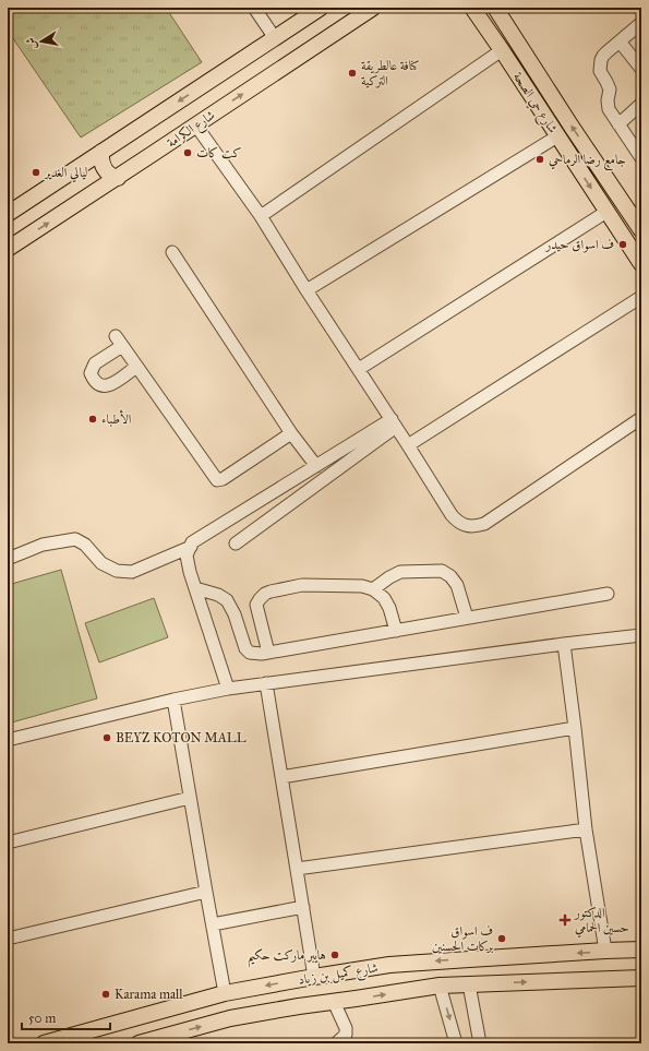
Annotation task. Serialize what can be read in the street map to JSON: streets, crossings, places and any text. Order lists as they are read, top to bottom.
{
  "streets": {
    "main road": ["شارع حي الصحة", "شارع الكرامة", "شارع كميل بن زياد"]
  },
  "places": {
    "other": [
      "كنافة عالطريقة التركية",
      "كت كات",
      "جامع رضا الرماحي",
      "ليالي الغدير",
      "ف اسواق حيدر",
      "الأطباء",
      "BEYZ KOTON MALL",
      "ف اسواق بركات الحسنين",
      "هایبر مارکت حکیم",
      "Karama mall"
    ],
    "health": ["الدكتور حسين الحمامي"]
  },
  "scale_bar": "50 m",
  "north": "left"
}
